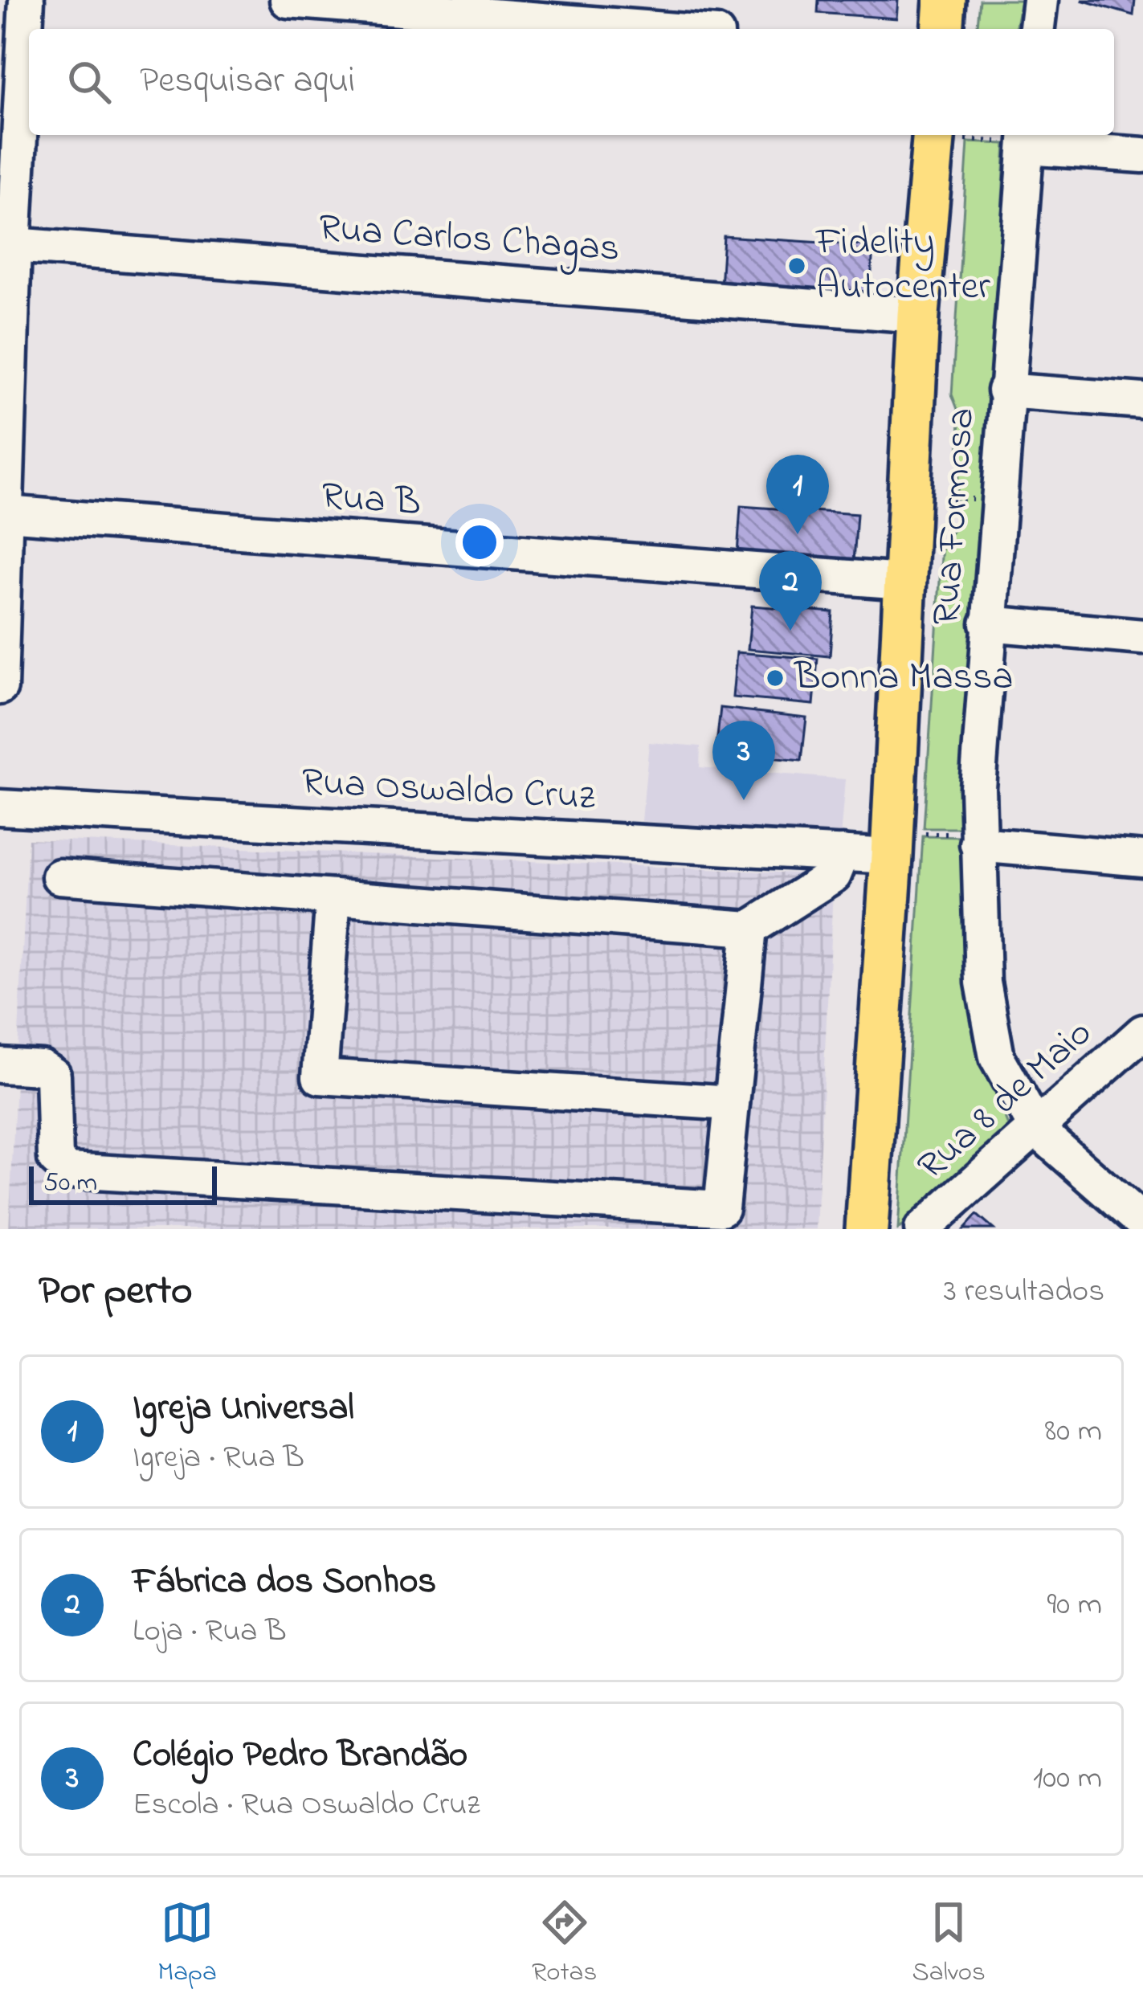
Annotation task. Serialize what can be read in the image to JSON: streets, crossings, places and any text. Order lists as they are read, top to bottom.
{
  "streets": {
    "street": [
      "Rua Carlos Chagas",
      "Rua B",
      "Rua Formosa",
      "Rua Oswaldo Cruz",
      "Rua 8 de Maio"
    ]
  },
  "crossings": [
    ["Rua Formosa", "Rua 8 de Maio"]
  ],
  "places": ["Fidelity Autocenter", "Bonna Massa"],
  "scale_bar": "50 m",
  "page": {
    "search": "Pesquisar aqui",
    "pins": ["1", "2", "3"],
    "scale": "50 m",
    "heading": ["Por perto", "3 resultados"],
    "list": [
      {
        "mark": "1",
        "name": "Igreja Universal",
        "note": "Igreja · Rua B",
        "value": "80 m"
      },
      {
        "mark": "2",
        "name": "Fábrica dos Sonhos",
        "note": "Loja · Rua B",
        "value": "90 m"
      },
      {
        "mark": "3",
        "name": "Colégio Pedro Brandão",
        "note": "Escola · Rua Oswaldo Cruz",
        "value": "100 m"
      }
    ],
    "nav": ["Mapa", "Rotas", "Salvos"]
  }
}
